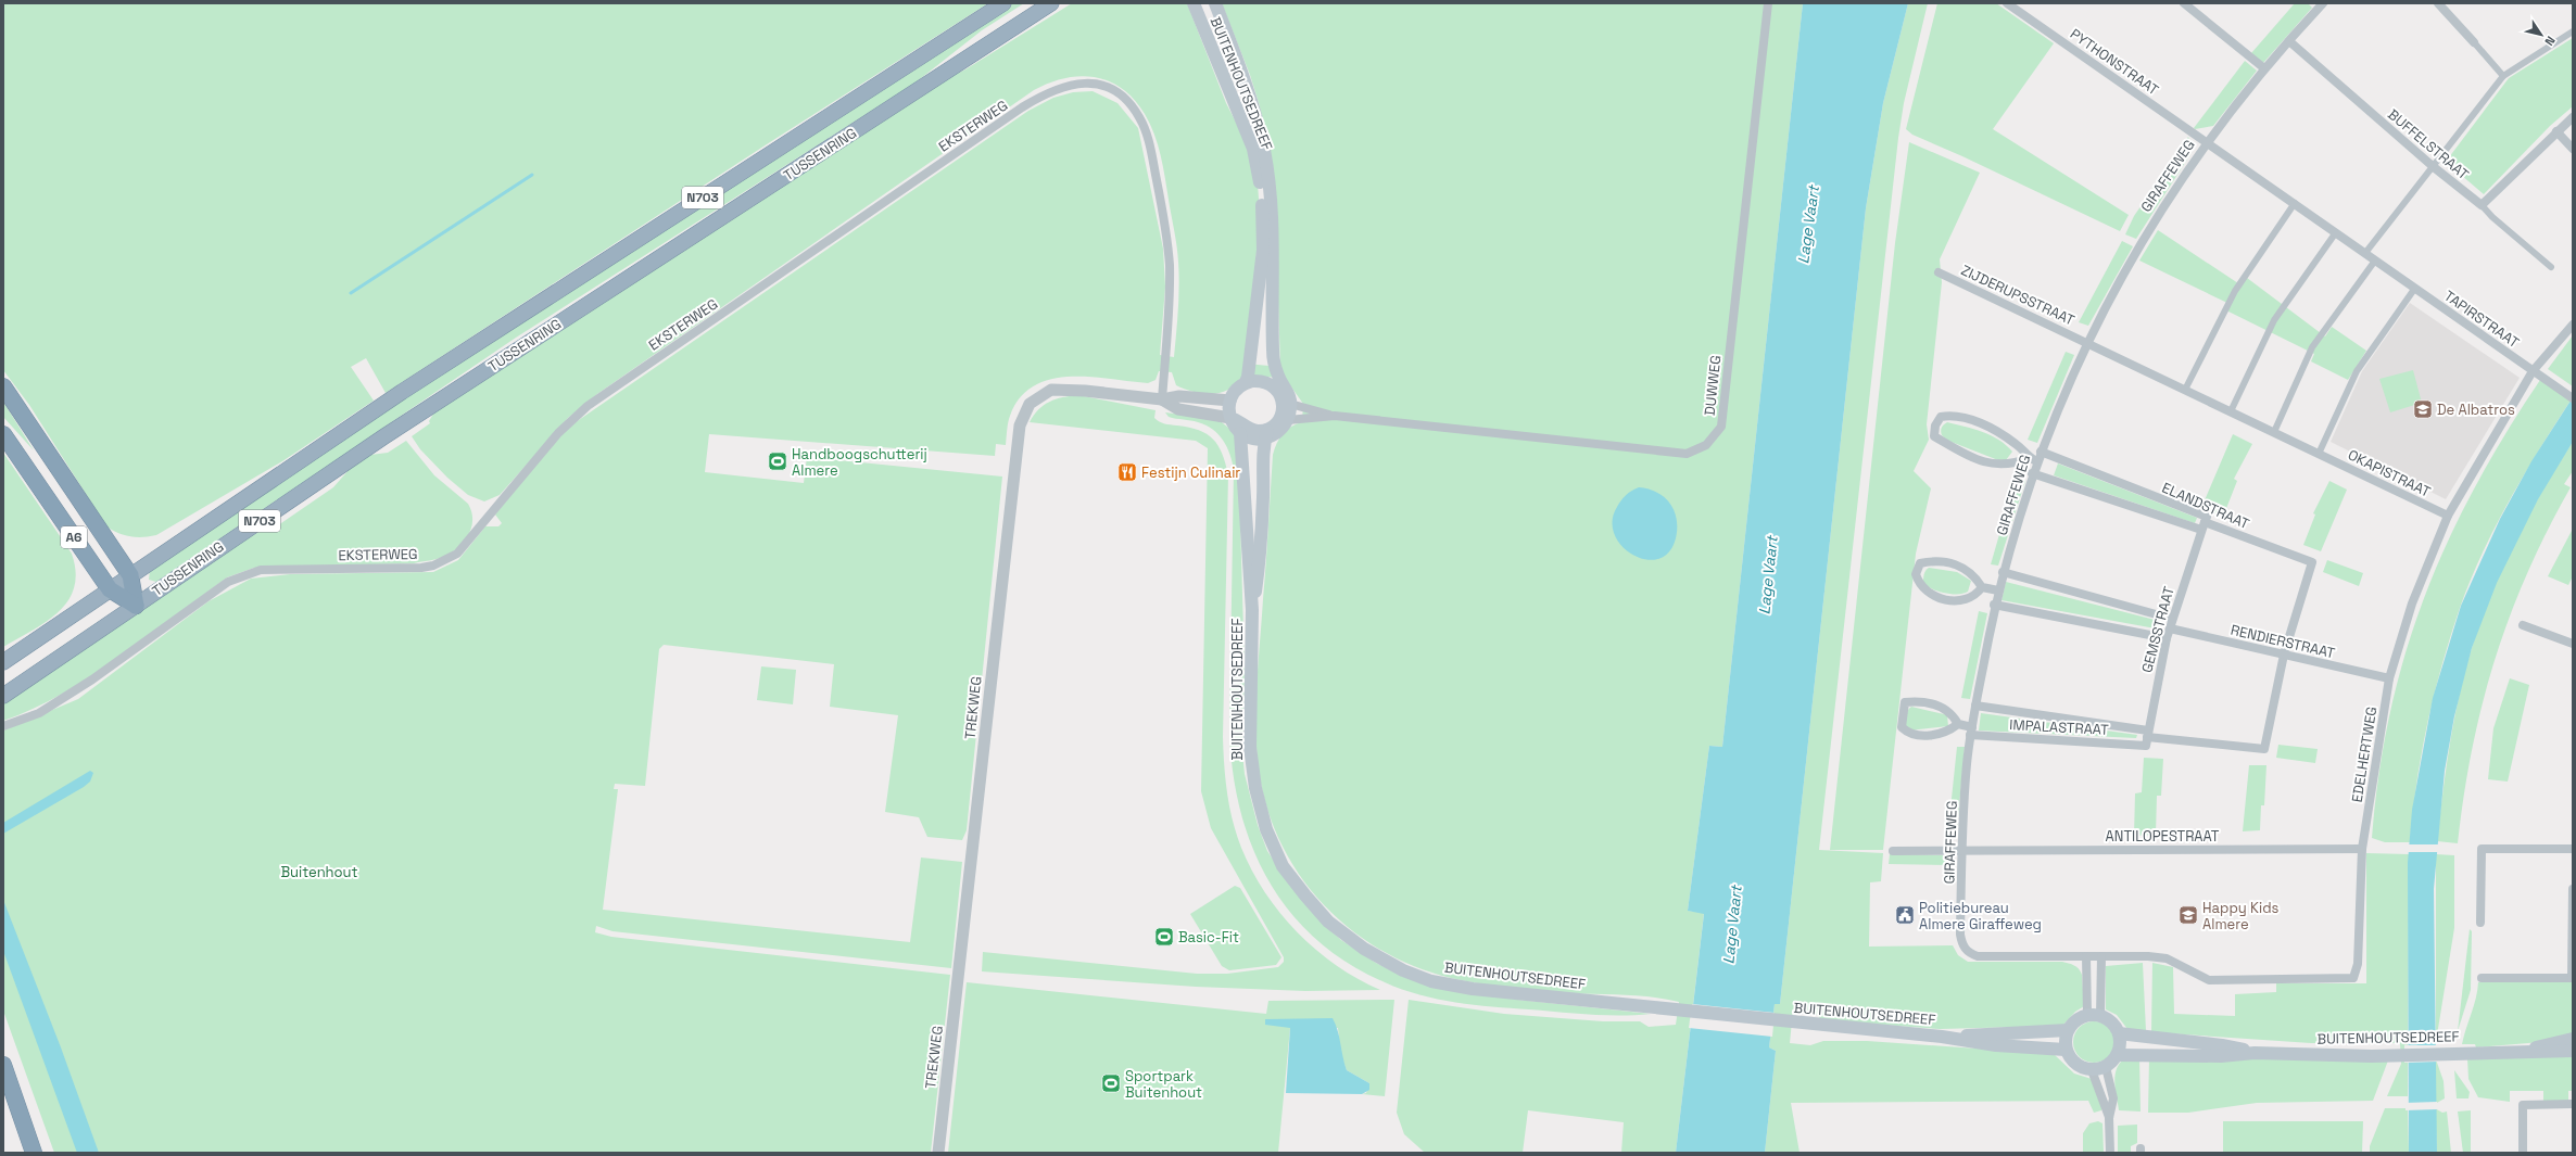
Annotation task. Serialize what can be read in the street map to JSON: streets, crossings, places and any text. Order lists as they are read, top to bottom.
{
  "streets": {
    "highway": ["TUSSENRING", "N703", "A6"],
    "main road": ["BUITENHOUTSEDREEF"],
    "street": [
      "PYTHONSTRAAT",
      "EKSTERWEG",
      "BUFFELSTRAAT",
      "GIRAFFEWEG",
      "ZIJDERUPSSTRAAT",
      "TAPIRSTRAAT",
      "DUWWEG",
      "OKAPISTRAAT",
      "ELANDSTRAAT",
      "GEMSSTRAAT",
      "RENDIERSTRAAT",
      "TREKWEG",
      "IMPALASTRAAT",
      "EDELHERTWEG",
      "ANTILOPESTRAAT"
    ]
  },
  "crossings": [
    ["PYTHONSTRAAT", "GIRAFFEWEG"],
    ["PYTHONSTRAAT", "TAPIRSTRAAT"],
    ["BUITENHOUTSEDREEF", "DUWWEG"],
    ["BUITENHOUTSEDREEF", "TREKWEG"],
    ["EKSTERWEG", "TREKWEG"],
    ["BUFFELSTRAAT", "GIRAFFEWEG"],
    ["TUSSENRING", "A6"],
    ["GIRAFFEWEG", "ZIJDERUPSSTRAAT"],
    ["GIRAFFEWEG", "TAPIRSTRAAT"],
    ["GIRAFFEWEG", "OKAPISTRAAT"],
    ["GIRAFFEWEG", "ELANDSTRAAT"],
    ["GIRAFFEWEG", "IMPALASTRAAT"],
    ["GIRAFFEWEG", "EDELHERTWEG"],
    ["GIRAFFEWEG", "ANTILOPESTRAAT"],
    ["ZIJDERUPSSTRAAT", "OKAPISTRAAT"],
    ["TAPIRSTRAAT", "EDELHERTWEG"],
    ["DUWWEG", "TREKWEG"],
    ["OKAPISTRAAT", "EDELHERTWEG"],
    ["ELANDSTRAAT", "GEMSSTRAAT"],
    ["ELANDSTRAAT", "RENDIERSTRAAT"],
    ["ELANDSTRAAT", "IMPALASTRAAT"],
    ["GEMSSTRAAT", "RENDIERSTRAAT"],
    ["GEMSSTRAAT", "IMPALASTRAAT"],
    ["RENDIERSTRAAT", "IMPALASTRAAT"],
    ["RENDIERSTRAAT", "EDELHERTWEG"],
    ["EDELHERTWEG", "ANTILOPESTRAAT"]
  ],
  "water": ["Lage Vaart"],
  "parks": ["Buitenhout"],
  "places": {
    "school or university": ["De Albatros", "Happy Kids Almere"],
    "sports": ["Handboogschutterij Almere", "Basic-Fit", "Sportpark Buitenhout"],
    "restaurant": ["Festijn Culinair"],
    "public building": ["Politiebureau Almere Giraffeweg"]
  },
  "north": "bottom right"
}
